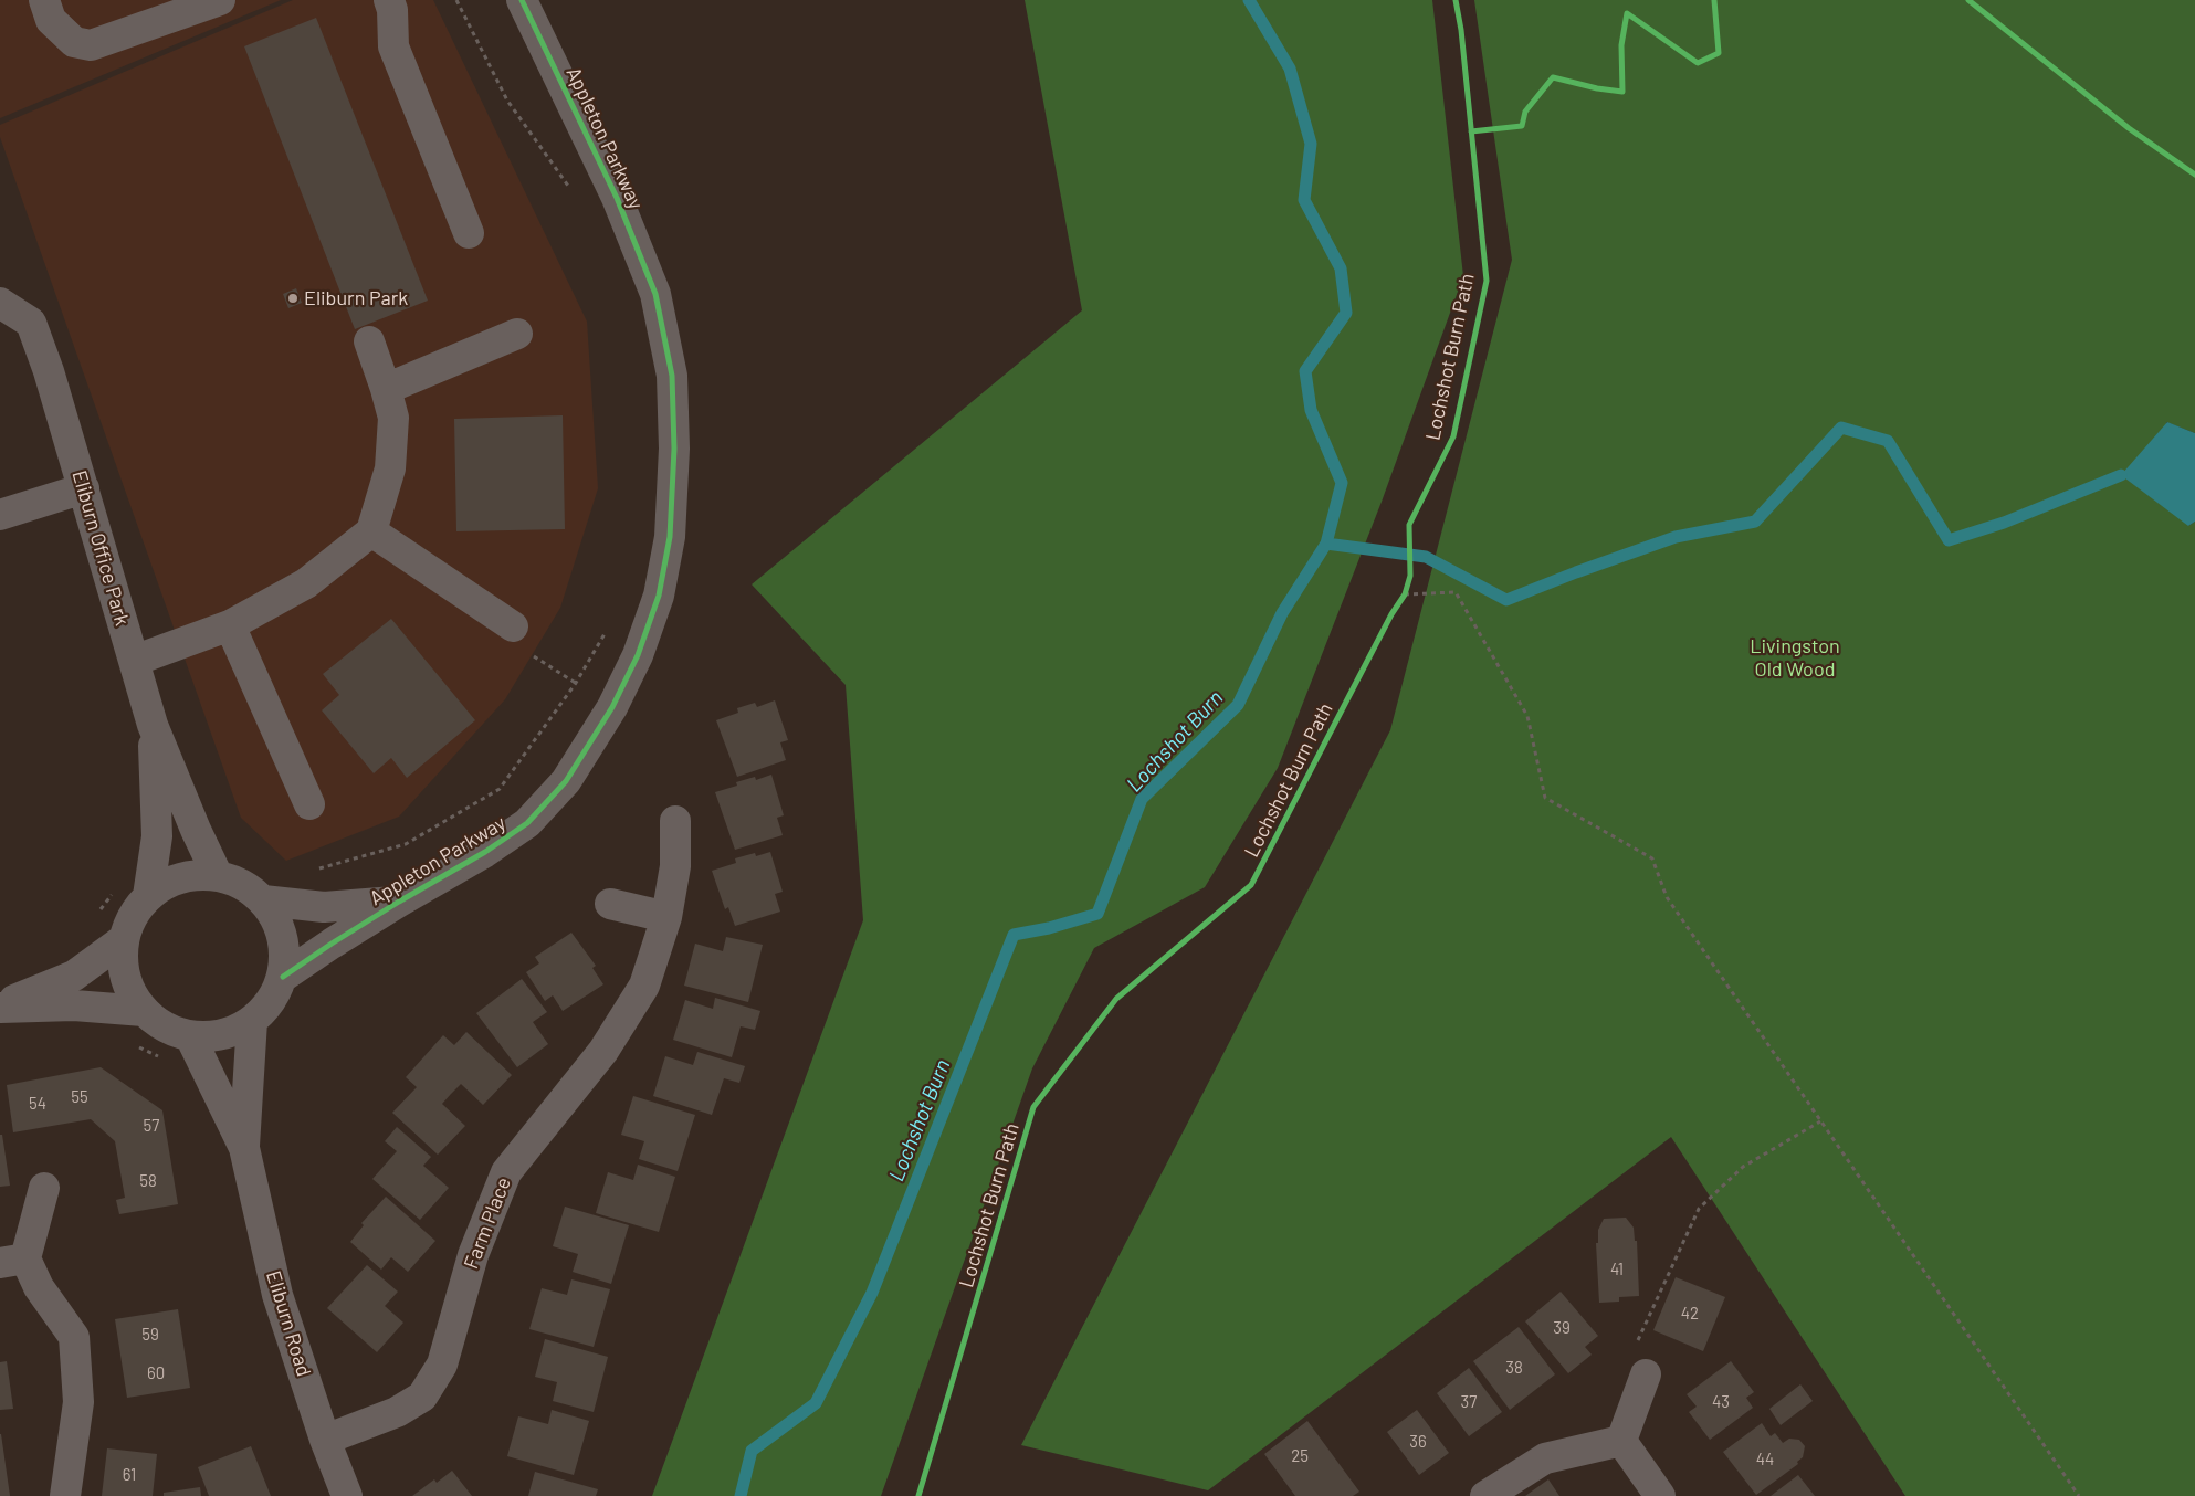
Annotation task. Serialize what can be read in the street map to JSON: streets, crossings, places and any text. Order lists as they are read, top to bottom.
{
  "streets": {
    "street": [
      "Appleton Parkway",
      "Eliburn Office Park",
      "Farm Place",
      "Eliburn Road"
    ],
    "cycle path": ["Lochshot Burn Path"]
  },
  "crossings": [
    ["Appleton Parkway", "Eliburn Office Park"],
    ["Appleton Parkway", "Eliburn Road"],
    ["Eliburn Office Park", "Eliburn Road"],
    ["Farm Place", "Eliburn Road"]
  ],
  "water": ["Lochshot Burn"],
  "parks": ["Livingston Old Wood"],
  "places": ["Eliburn Park"],
  "house_numbers": [
    "55",
    "54",
    "57",
    "58",
    "41",
    "42",
    "39",
    "59",
    "38",
    "60",
    "37",
    "43",
    "36",
    "25",
    "44",
    "61"
  ]
}
